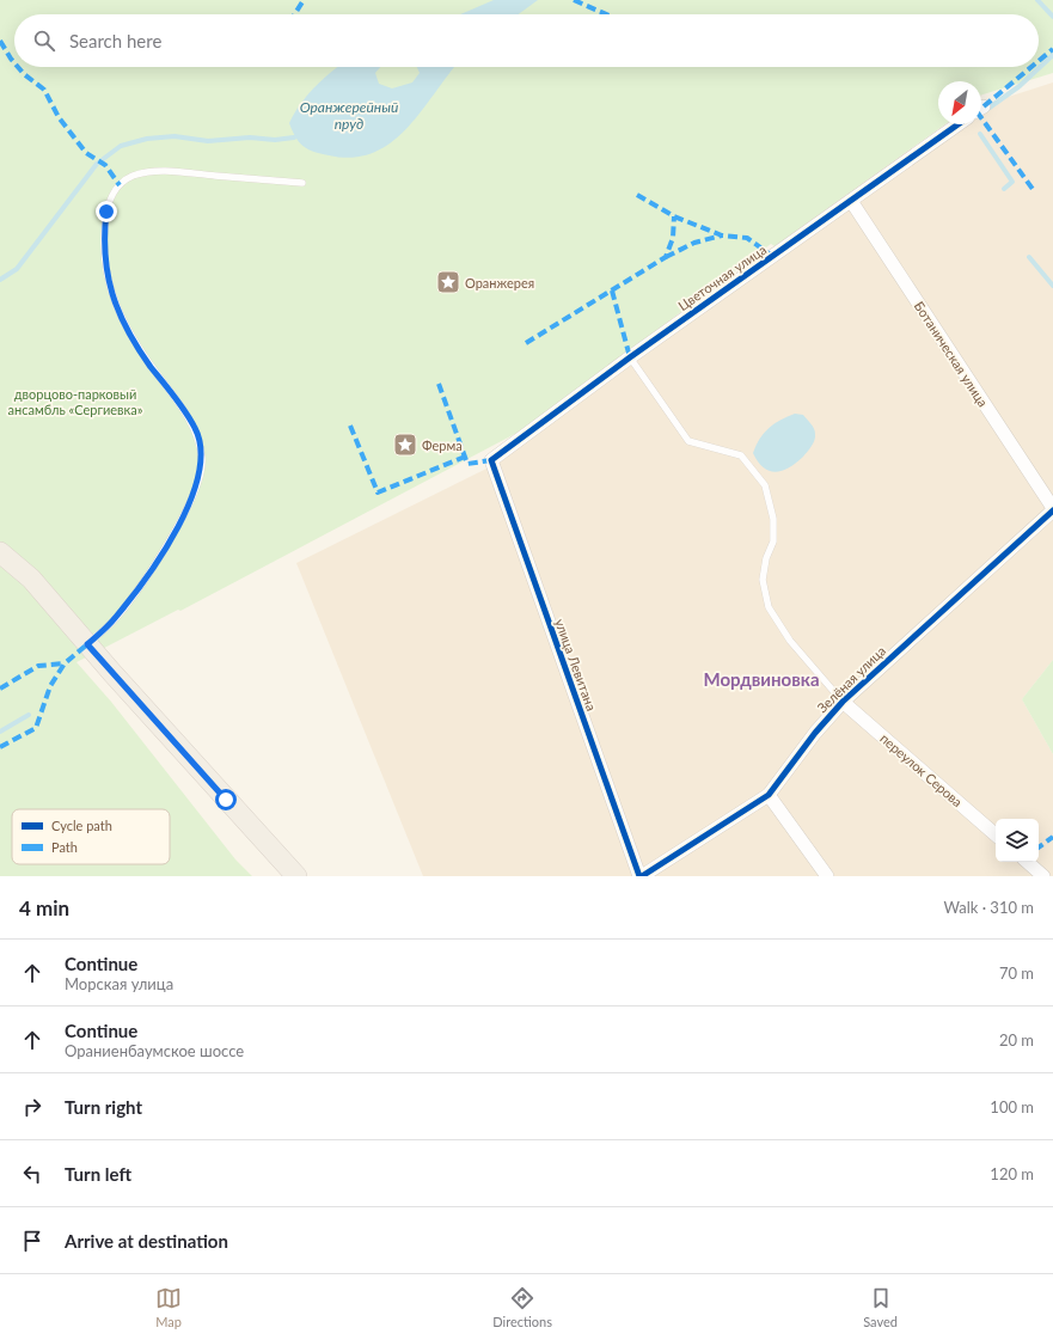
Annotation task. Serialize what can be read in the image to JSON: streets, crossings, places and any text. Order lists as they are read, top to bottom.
{
  "streets": {
    "street": [
      "Цветочная улица",
      "Ботаническая улица",
      "улица Левитана",
      "Зелёная улица",
      "переулок Серова"
    ]
  },
  "crossings": [
    ["Цветочная улица", "Ботаническая улица"],
    ["Цветочная улица", "улица Левитана"],
    ["Ботаническая улица", "Зелёная улица"],
    ["улица Левитана", "Зелёная улица"],
    ["Зелёная улица", "переулок Серова"]
  ],
  "districts": ["Мордвиновка"],
  "water": ["Оранжерейный пруд"],
  "parks": ["дворцово-парковый ансамбль «Сергиевка»"],
  "places": {
    "place": ["Оранжерея", "Ферма"]
  },
  "legend": ["Cycle path", "Path"],
  "north": "bottom left",
  "page": {
    "search": "Search here",
    "heading": ["4 min", "Walk · 310 m"],
    "list": [
      ["Continue", "Морская улица", "70 m"],
      ["Continue", "Ораниенбаумское шоссе", "20 m"],
      ["Turn right", "100 m"],
      ["Turn left", "120 m"],
      "Arrive at destination"
    ],
    "nav": ["Map", "Directions", "Saved"]
  }
}
